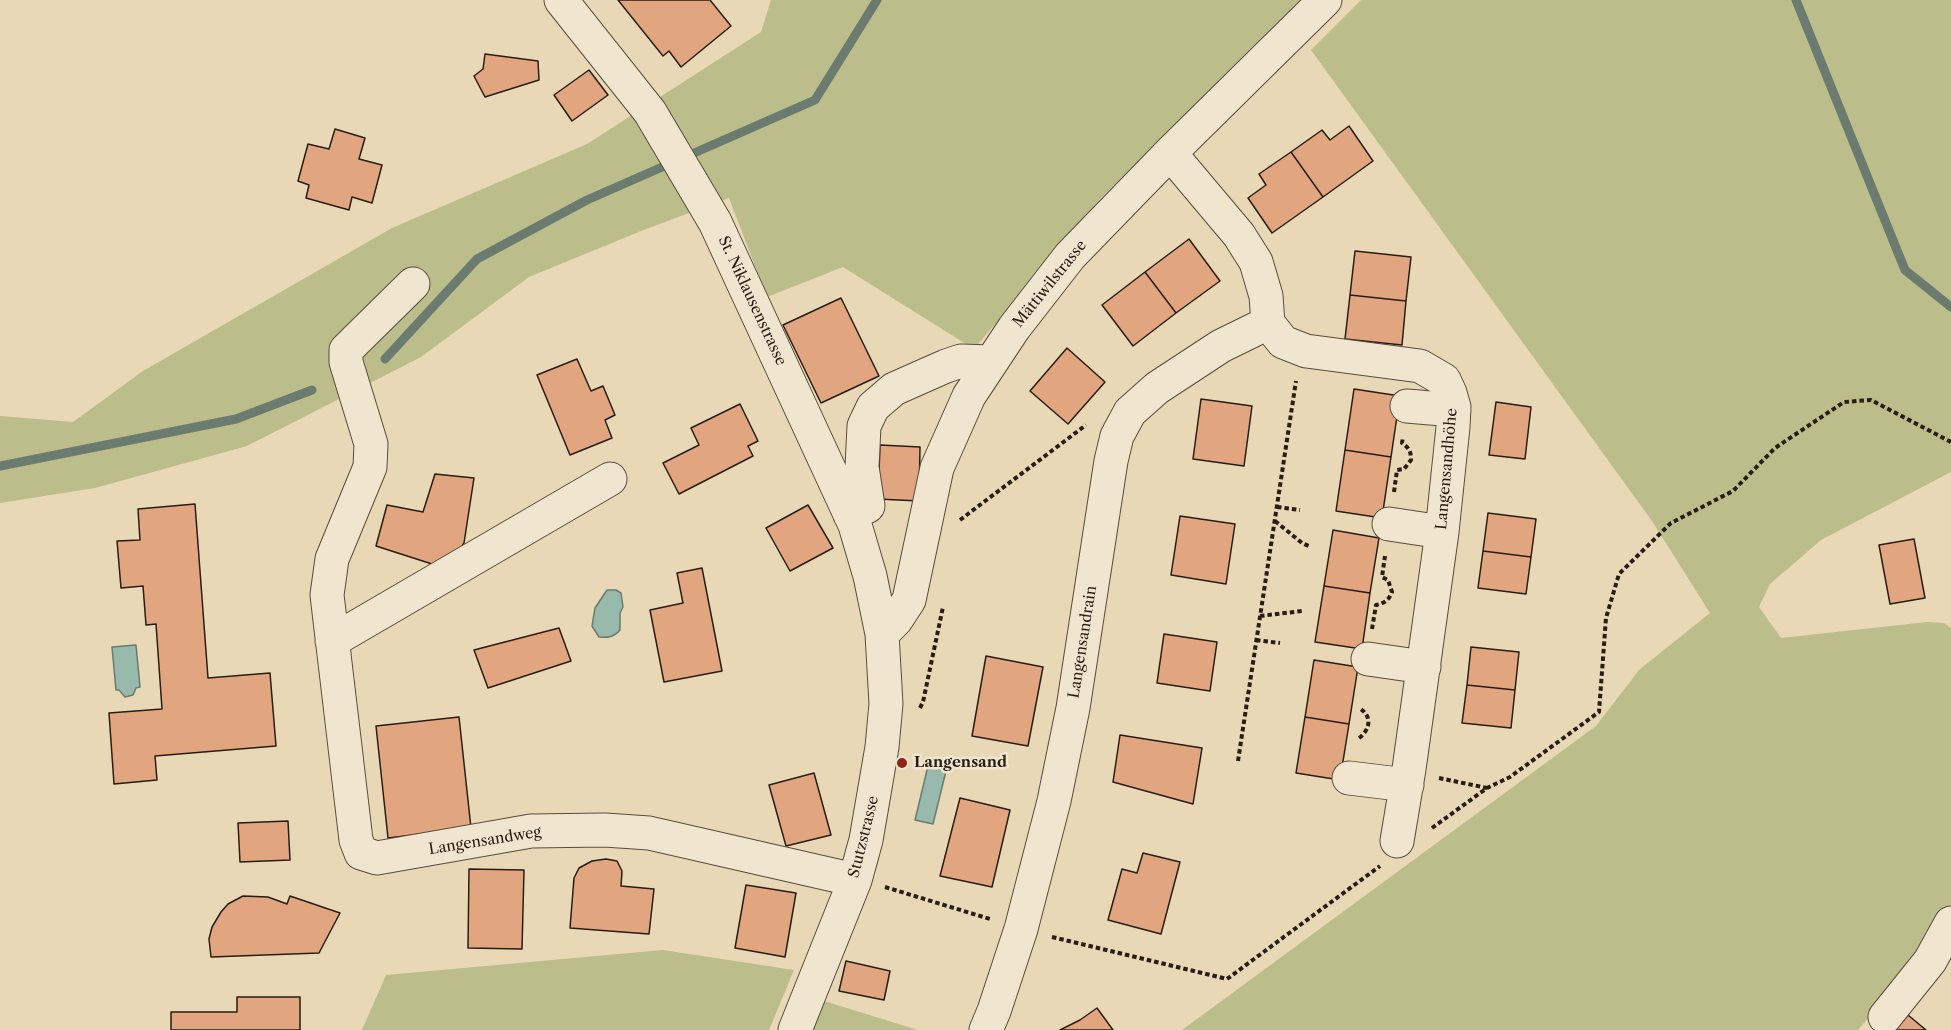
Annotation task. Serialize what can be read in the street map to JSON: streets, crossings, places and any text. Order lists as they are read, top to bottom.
{
  "streets": {
    "street": [
      "Mättiwilstrasse",
      "St. Niklausenstrasse",
      "Langensandhöhe",
      "Langensandrain",
      "Stutzstrasse",
      "Langensandweg"
    ]
  },
  "crossings": [
    ["Mättiwilstrasse", "St. Niklausenstrasse"],
    ["Mättiwilstrasse", "Stutzstrasse"],
    ["St. Niklausenstrasse", "Stutzstrasse"],
    ["Langensandhöhe", "Langensandrain"],
    ["Stutzstrasse", "Langensandweg"]
  ],
  "places": ["Langensand"]
}
